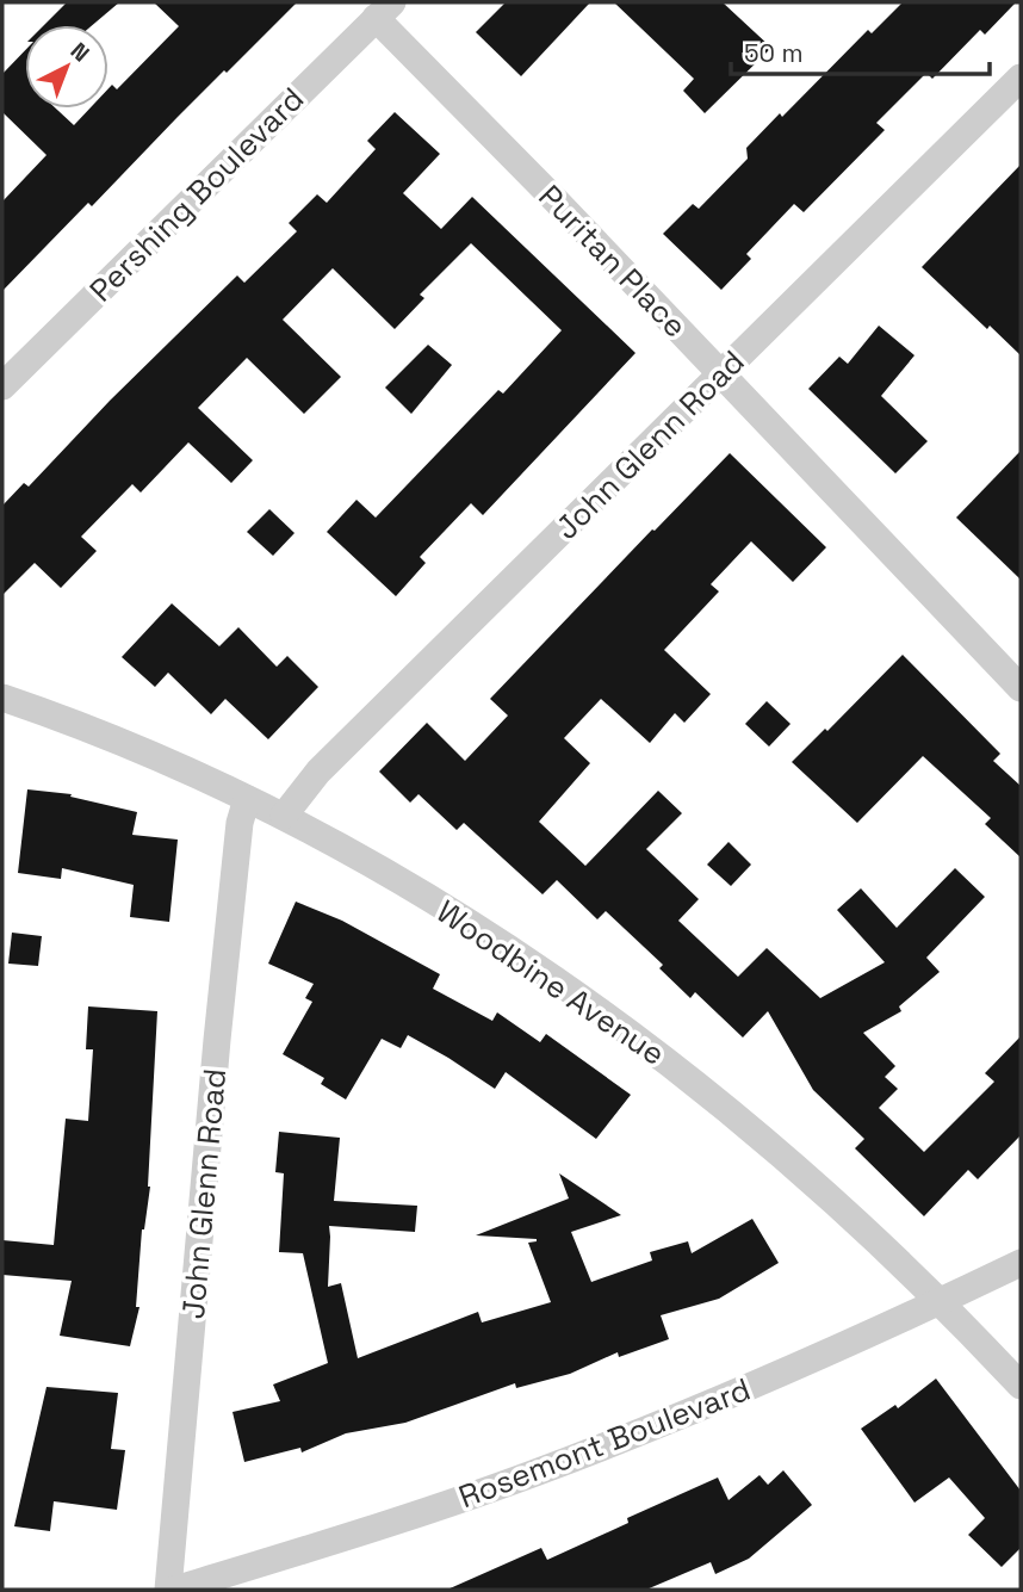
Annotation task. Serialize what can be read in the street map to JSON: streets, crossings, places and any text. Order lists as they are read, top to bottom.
{
  "streets": {
    "street": [
      "Pershing Boulevard",
      "Puritan Place",
      "John Glenn Road",
      "Woodbine Avenue",
      "Rosemont Boulevard"
    ]
  },
  "crossings": [
    ["Pershing Boulevard", "Puritan Place"],
    ["Puritan Place", "John Glenn Road"],
    ["John Glenn Road", "Woodbine Avenue"],
    ["Woodbine Avenue", "Rosemont Boulevard"]
  ],
  "scale_bar": "50 m",
  "north": "top right"
}
